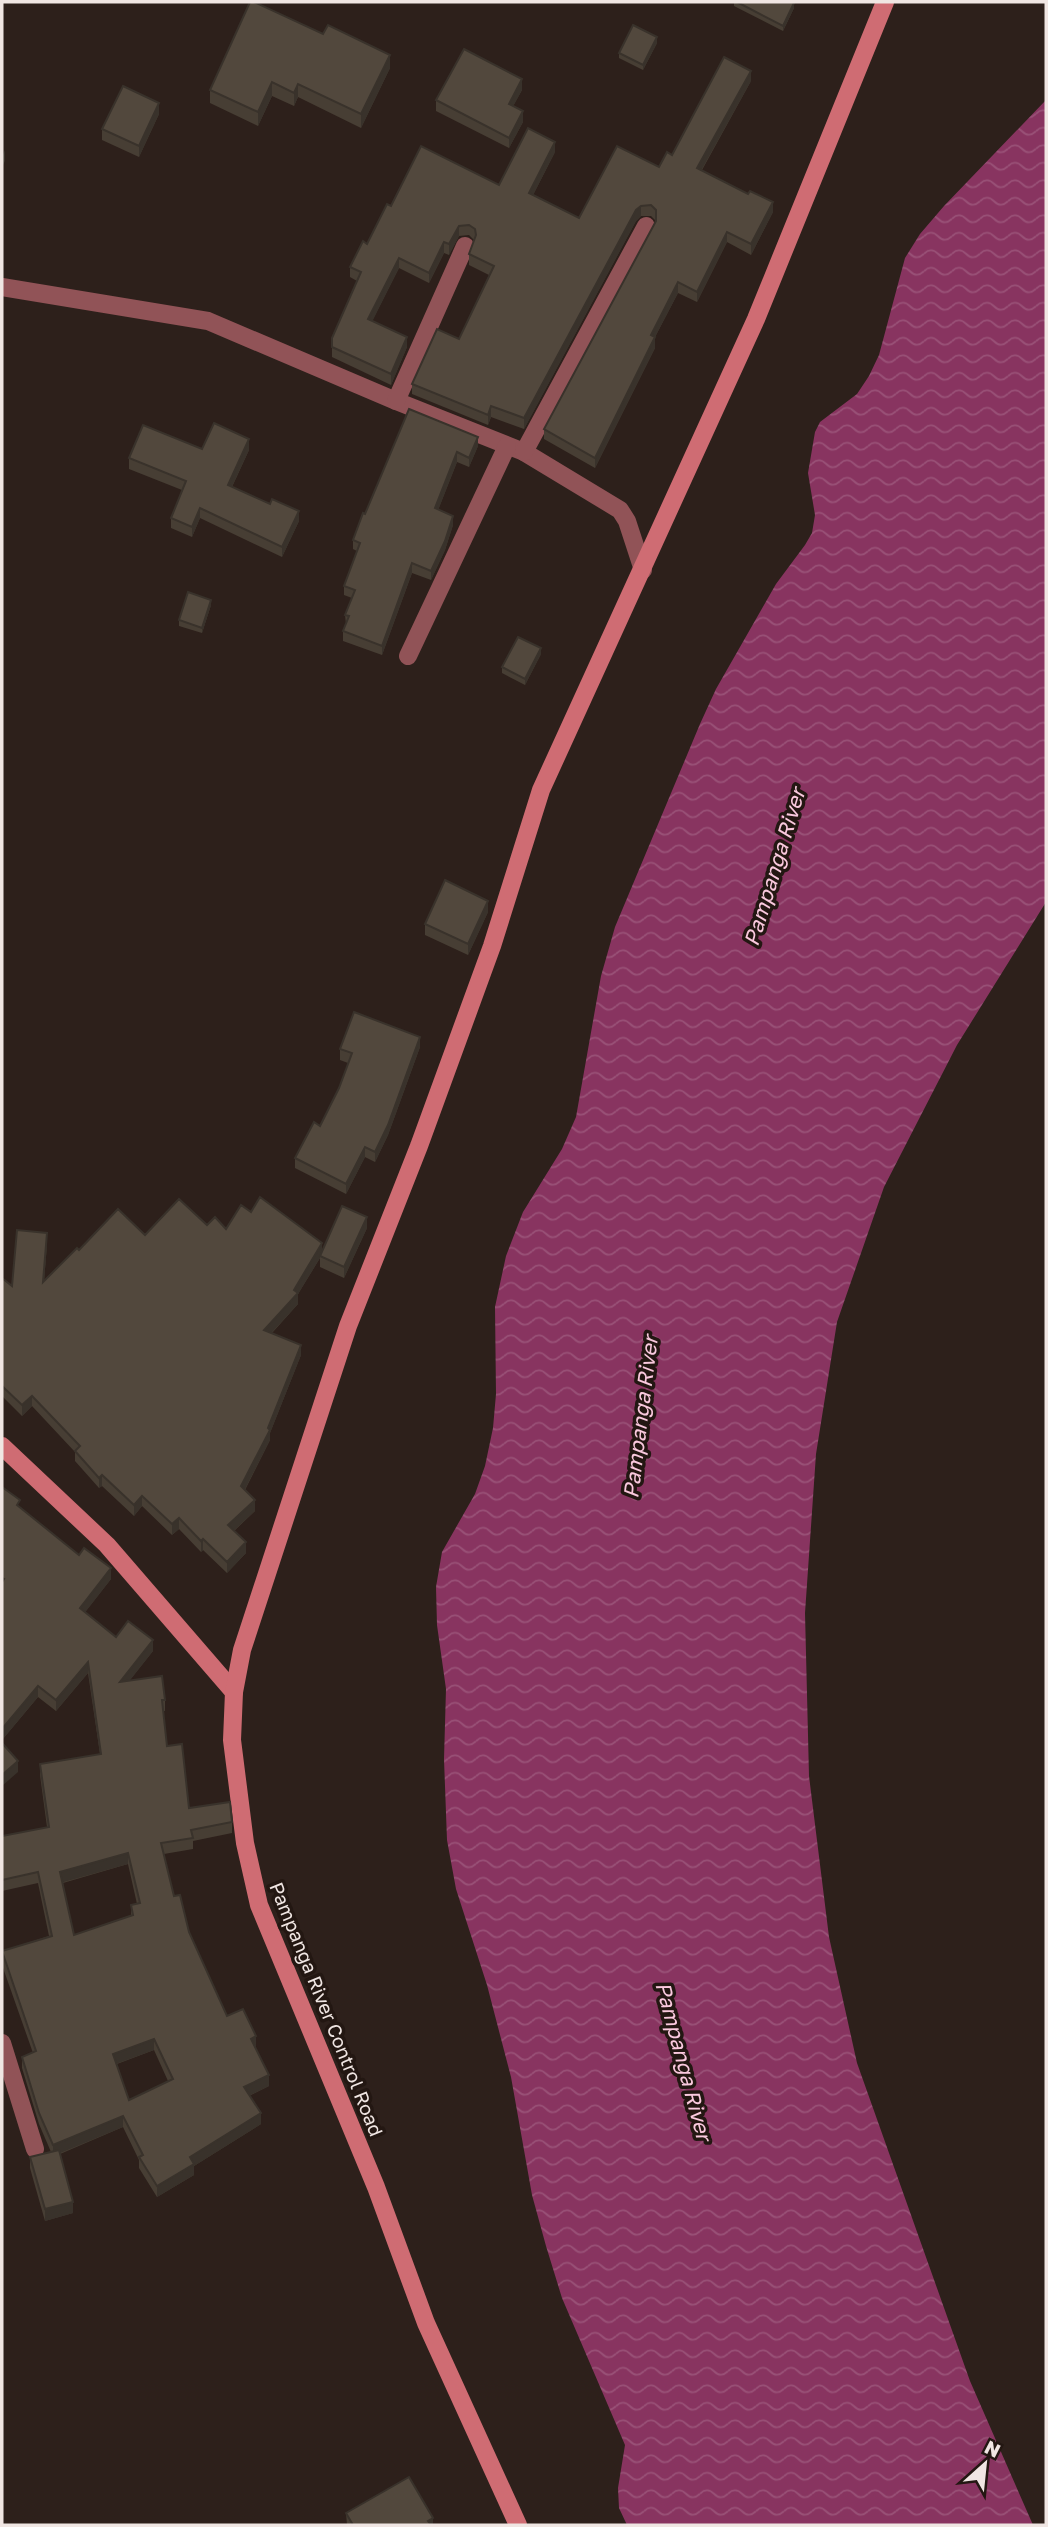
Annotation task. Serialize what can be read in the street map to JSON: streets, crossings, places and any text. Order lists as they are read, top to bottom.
{
  "streets": {
    "main road": ["Pampanga River Control Road"]
  },
  "water": ["Pampanga River"],
  "north": "top right"
}
